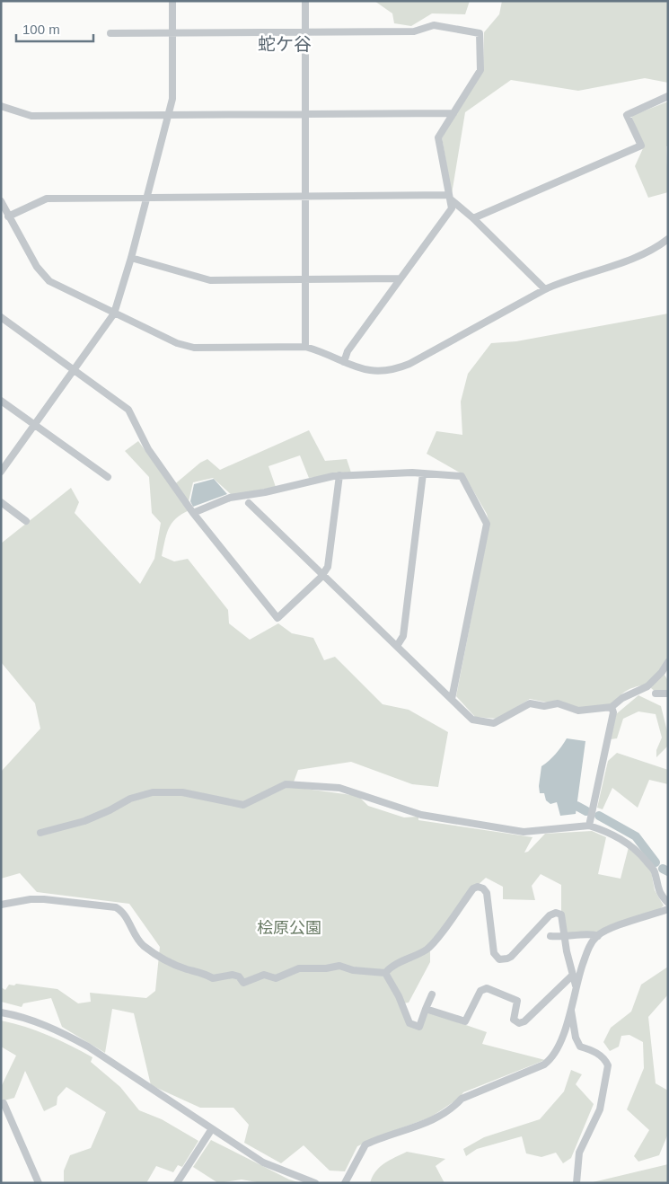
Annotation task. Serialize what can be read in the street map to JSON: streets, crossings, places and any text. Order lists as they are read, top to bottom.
{
  "districts": ["蛇ケ谷"],
  "parks": ["桧原公園"],
  "scale_bar": "100 m"
}
